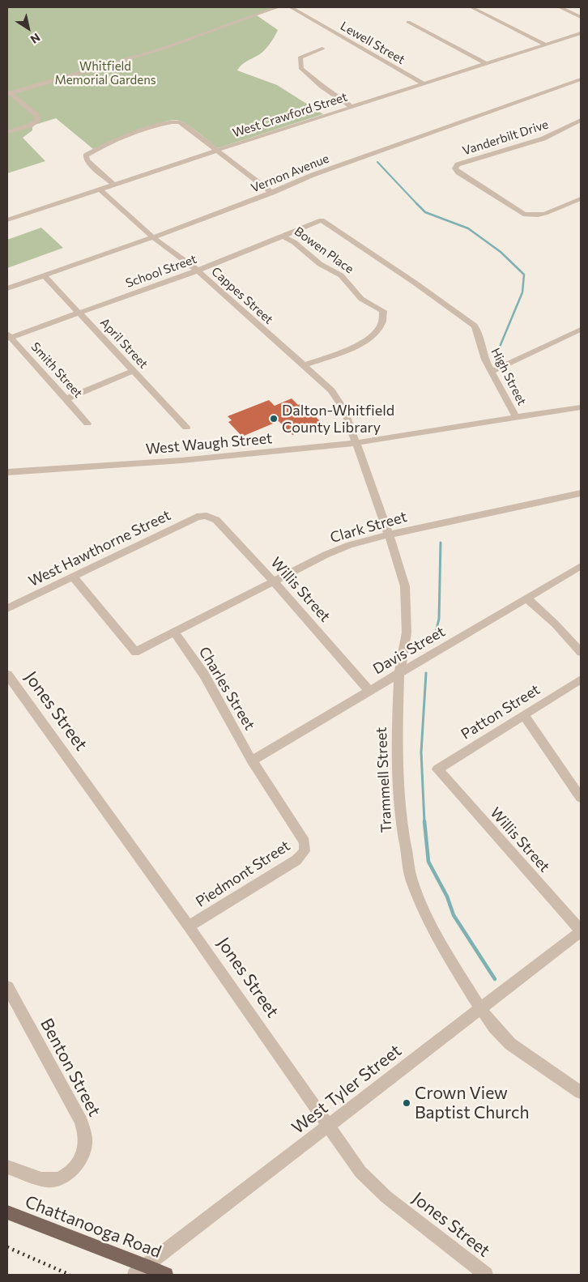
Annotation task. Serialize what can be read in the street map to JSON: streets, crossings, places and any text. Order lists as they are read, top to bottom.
{
  "streets": {
    "main road": ["Chattanooga Road"],
    "street": [
      "Lewell Street",
      "West Crawford Street",
      "Vanderbilt Drive",
      "Vernon Avenue",
      "Bowen Place",
      "School Street",
      "Cappes Street",
      "April Street",
      "Smith Street",
      "High Street",
      "West Waugh Street",
      "Clark Street",
      "West Hawthorne Street",
      "Willis Street",
      "Davis Street",
      "Charles Street",
      "Jones Street",
      "Patton Street",
      "Trammell Street",
      "Piedmont Street",
      "Benton Street",
      "West Tyler Street"
    ]
  },
  "crossings": [
    ["Lewell Street", "West Crawford Street"],
    ["West Crawford Street", "Cappes Street"],
    ["Vernon Avenue", "Cappes Street"],
    ["Vernon Avenue", "April Street"],
    ["Bowen Place", "School Street"],
    ["Bowen Place", "Cappes Street"],
    ["School Street", "Cappes Street"],
    ["School Street", "April Street"],
    ["School Street", "Smith Street"],
    ["School Street", "High Street"],
    ["Cappes Street", "Trammell Street"],
    ["High Street", "West Waugh Street"],
    ["West Waugh Street", "Trammell Street"],
    ["Clark Street", "West Hawthorne Street"],
    ["Clark Street", "Willis Street"],
    ["Clark Street", "Charles Street"],
    ["Clark Street", "Trammell Street"],
    ["West Hawthorne Street", "Willis Street"],
    ["Willis Street", "Davis Street"],
    ["Willis Street", "Patton Street"],
    ["Willis Street", "West Tyler Street"],
    ["Davis Street", "Charles Street"],
    ["Davis Street", "Trammell Street"],
    ["Davis Street", "Piedmont Street"],
    ["Charles Street", "Piedmont Street"],
    ["Jones Street", "Piedmont Street"],
    ["Jones Street", "West Tyler Street"],
    ["Trammell Street", "West Tyler Street"],
    ["West Tyler Street", "Chattanooga Road"]
  ],
  "parks": ["Whitfield Memorial Gardens"],
  "places": ["Dalton-Whitfield County Library", "Crown View Baptist Church"],
  "north": "bottom right"
}
